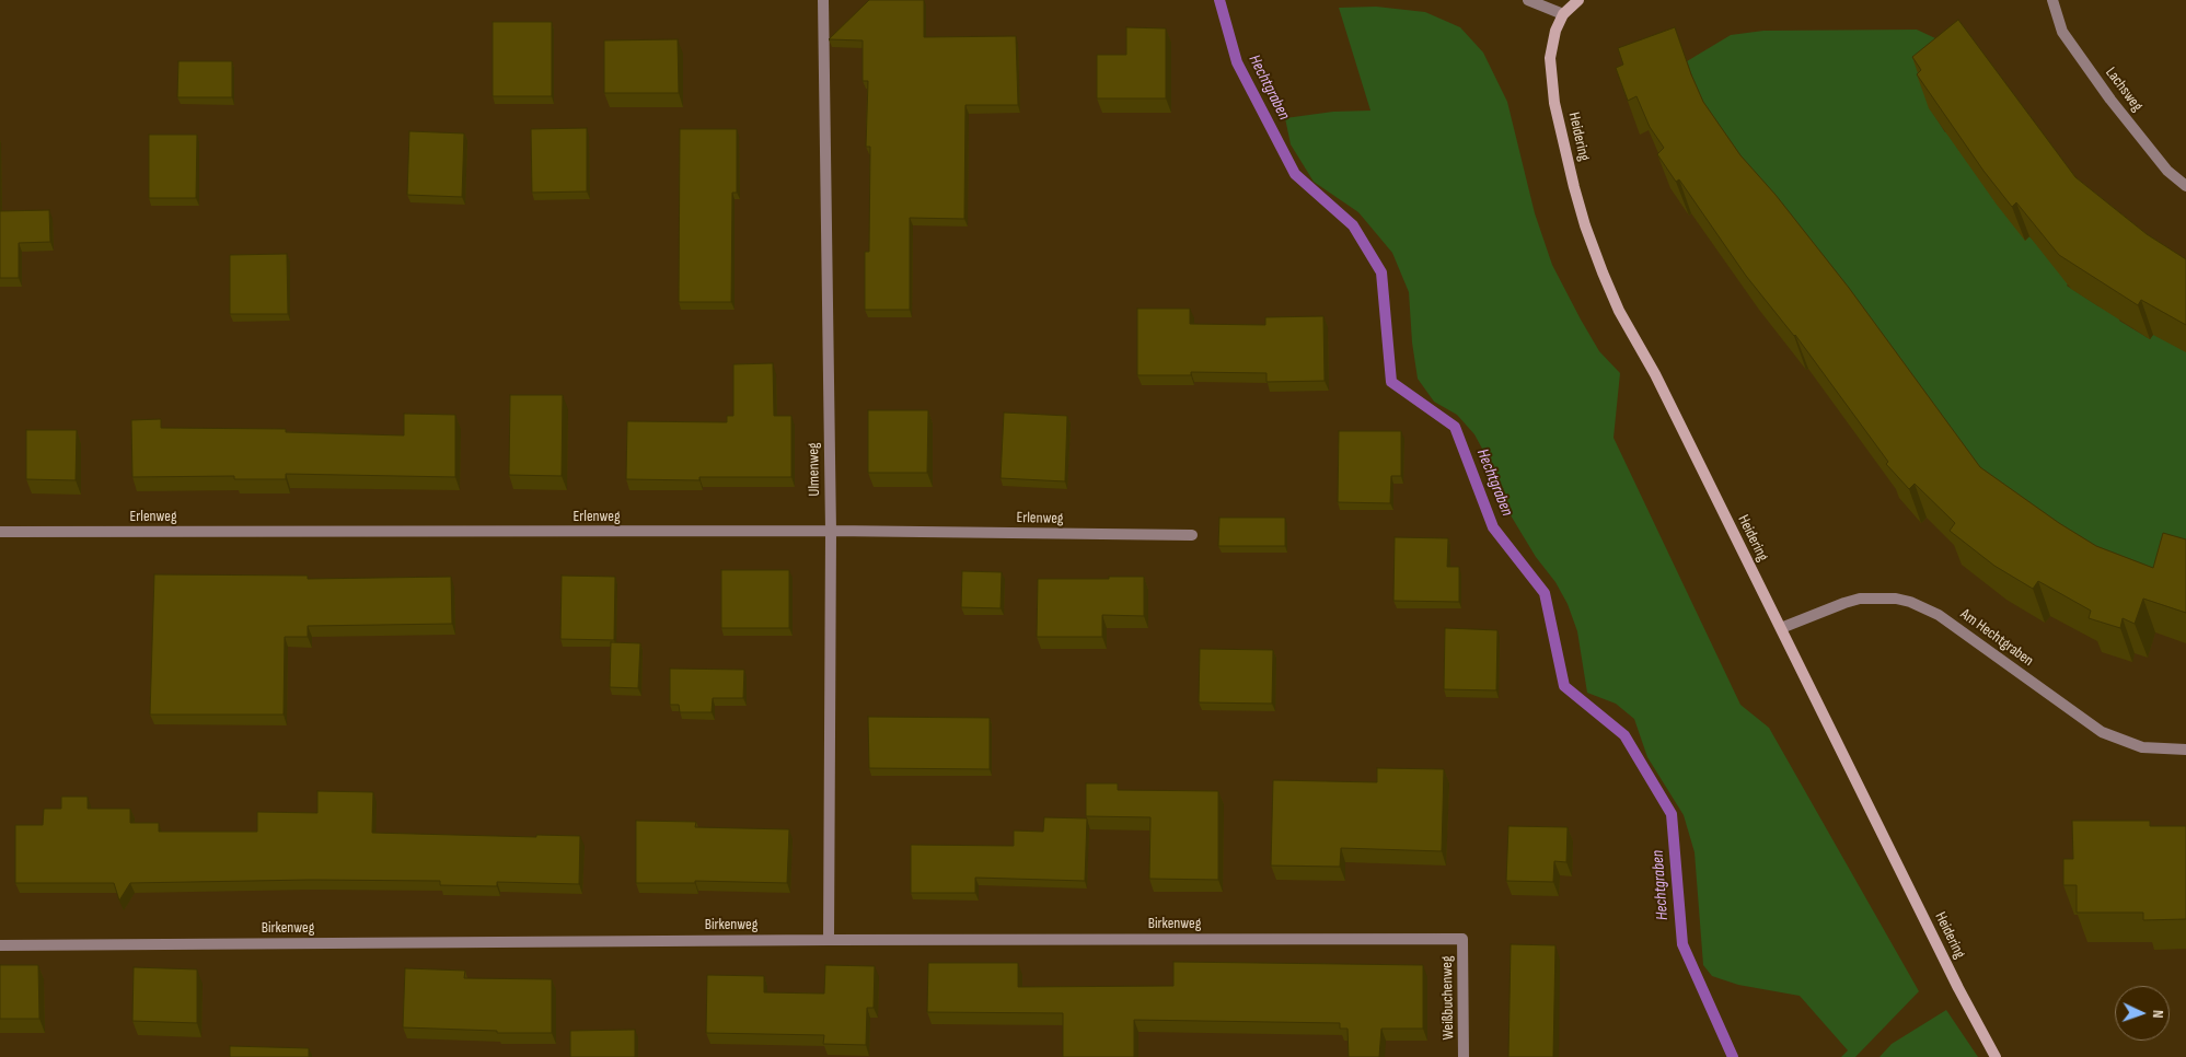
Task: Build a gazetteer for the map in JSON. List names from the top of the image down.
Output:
{
  "streets": {
    "street": [
      "Lachsweg",
      "Heidering",
      "Ulmenweg",
      "Erlenweg",
      "Am Hechtgraben",
      "Birkenweg",
      "Weißbuchenweg"
    ]
  },
  "crossings": [
    ["Heidering", "Am Hechtgraben"],
    ["Ulmenweg", "Erlenweg"],
    ["Ulmenweg", "Birkenweg"],
    ["Birkenweg", "Weißbuchenweg"]
  ],
  "water": ["Hechtgraben"],
  "north": "right"
}
